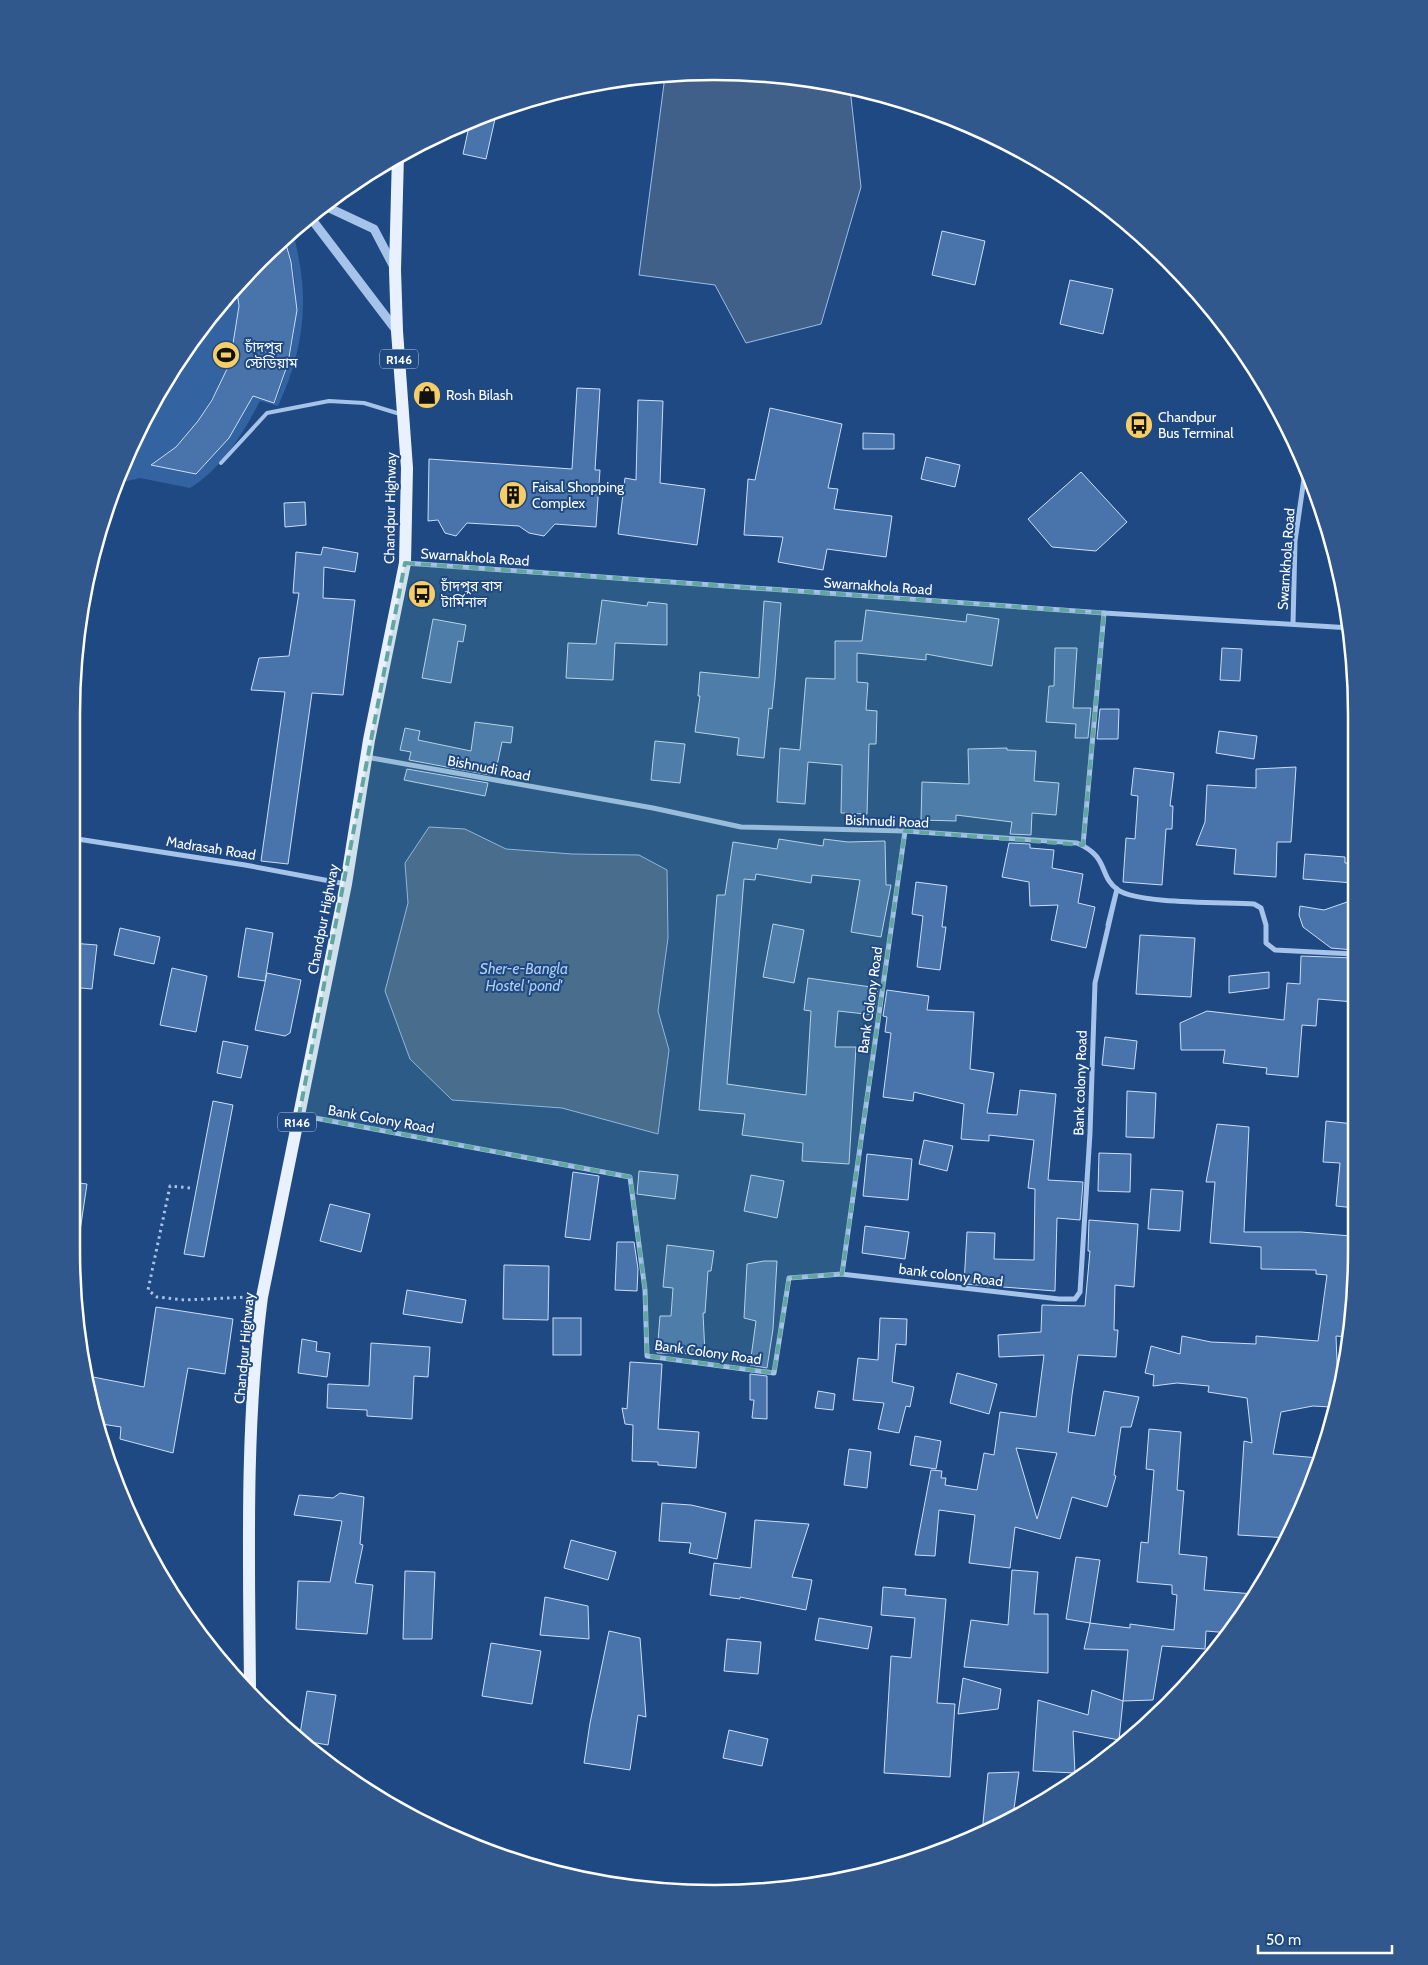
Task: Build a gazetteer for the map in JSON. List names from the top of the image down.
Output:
{
  "streets": {
    "main road": ["R146", "Chandpur Highway"],
    "street": [
      "Swarnakhola Road",
      "Swarnkhola Road",
      "Bishnudi Road",
      "Madrasah Road",
      "Bank Colony Road",
      "Bank colony Road",
      "bank colony Road"
    ]
  },
  "crossings": [
    ["Chandpur Highway", "Swarnakhola Road"],
    ["Chandpur Highway", "Bishnudi Road"],
    ["Chandpur Highway", "Madrasah Road"],
    ["Chandpur Highway", "Bank Colony Road"],
    ["Swarnakhola Road", "Swarnkhola Road"],
    ["Bishnudi Road", "Bank Colony Road"],
    ["Bank Colony Road", "bank colony Road"],
    ["Bank colony Road", "bank colony Road"]
  ],
  "water": ["Sher-e-Bangla Hostel 'pond'"],
  "places": {
    "sports": ["চাঁদপুর স্টেডিয়াম"],
    "shop": ["Rosh Bilash"],
    "bus stop": ["Chandpur Bus Terminal", "চাঁদপুর বাস টার্মিনাল"],
    "building": ["Faisal Shopping Complex"]
  },
  "scale_bar": "50 m"
}
